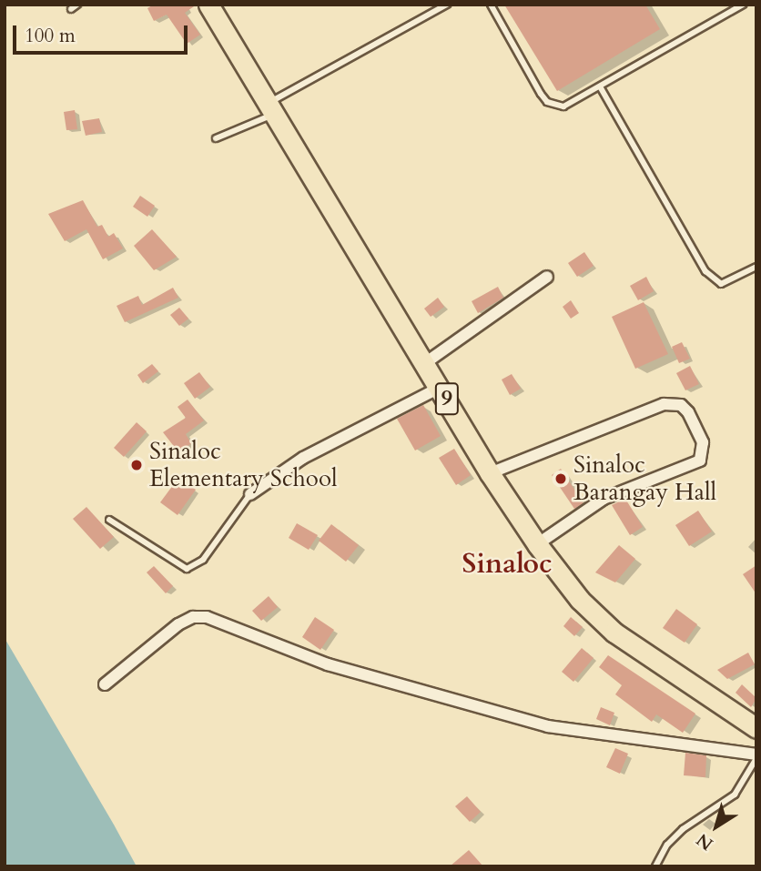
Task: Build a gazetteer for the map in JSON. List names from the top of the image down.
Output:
{
  "streets": {
    "highway": ["9"]
  },
  "districts": ["Sinaloc"],
  "places": ["Sinaloc Elementary School", "Sinaloc Barangay Hall"],
  "scale_bar": "100 m",
  "north": "bottom left"
}
